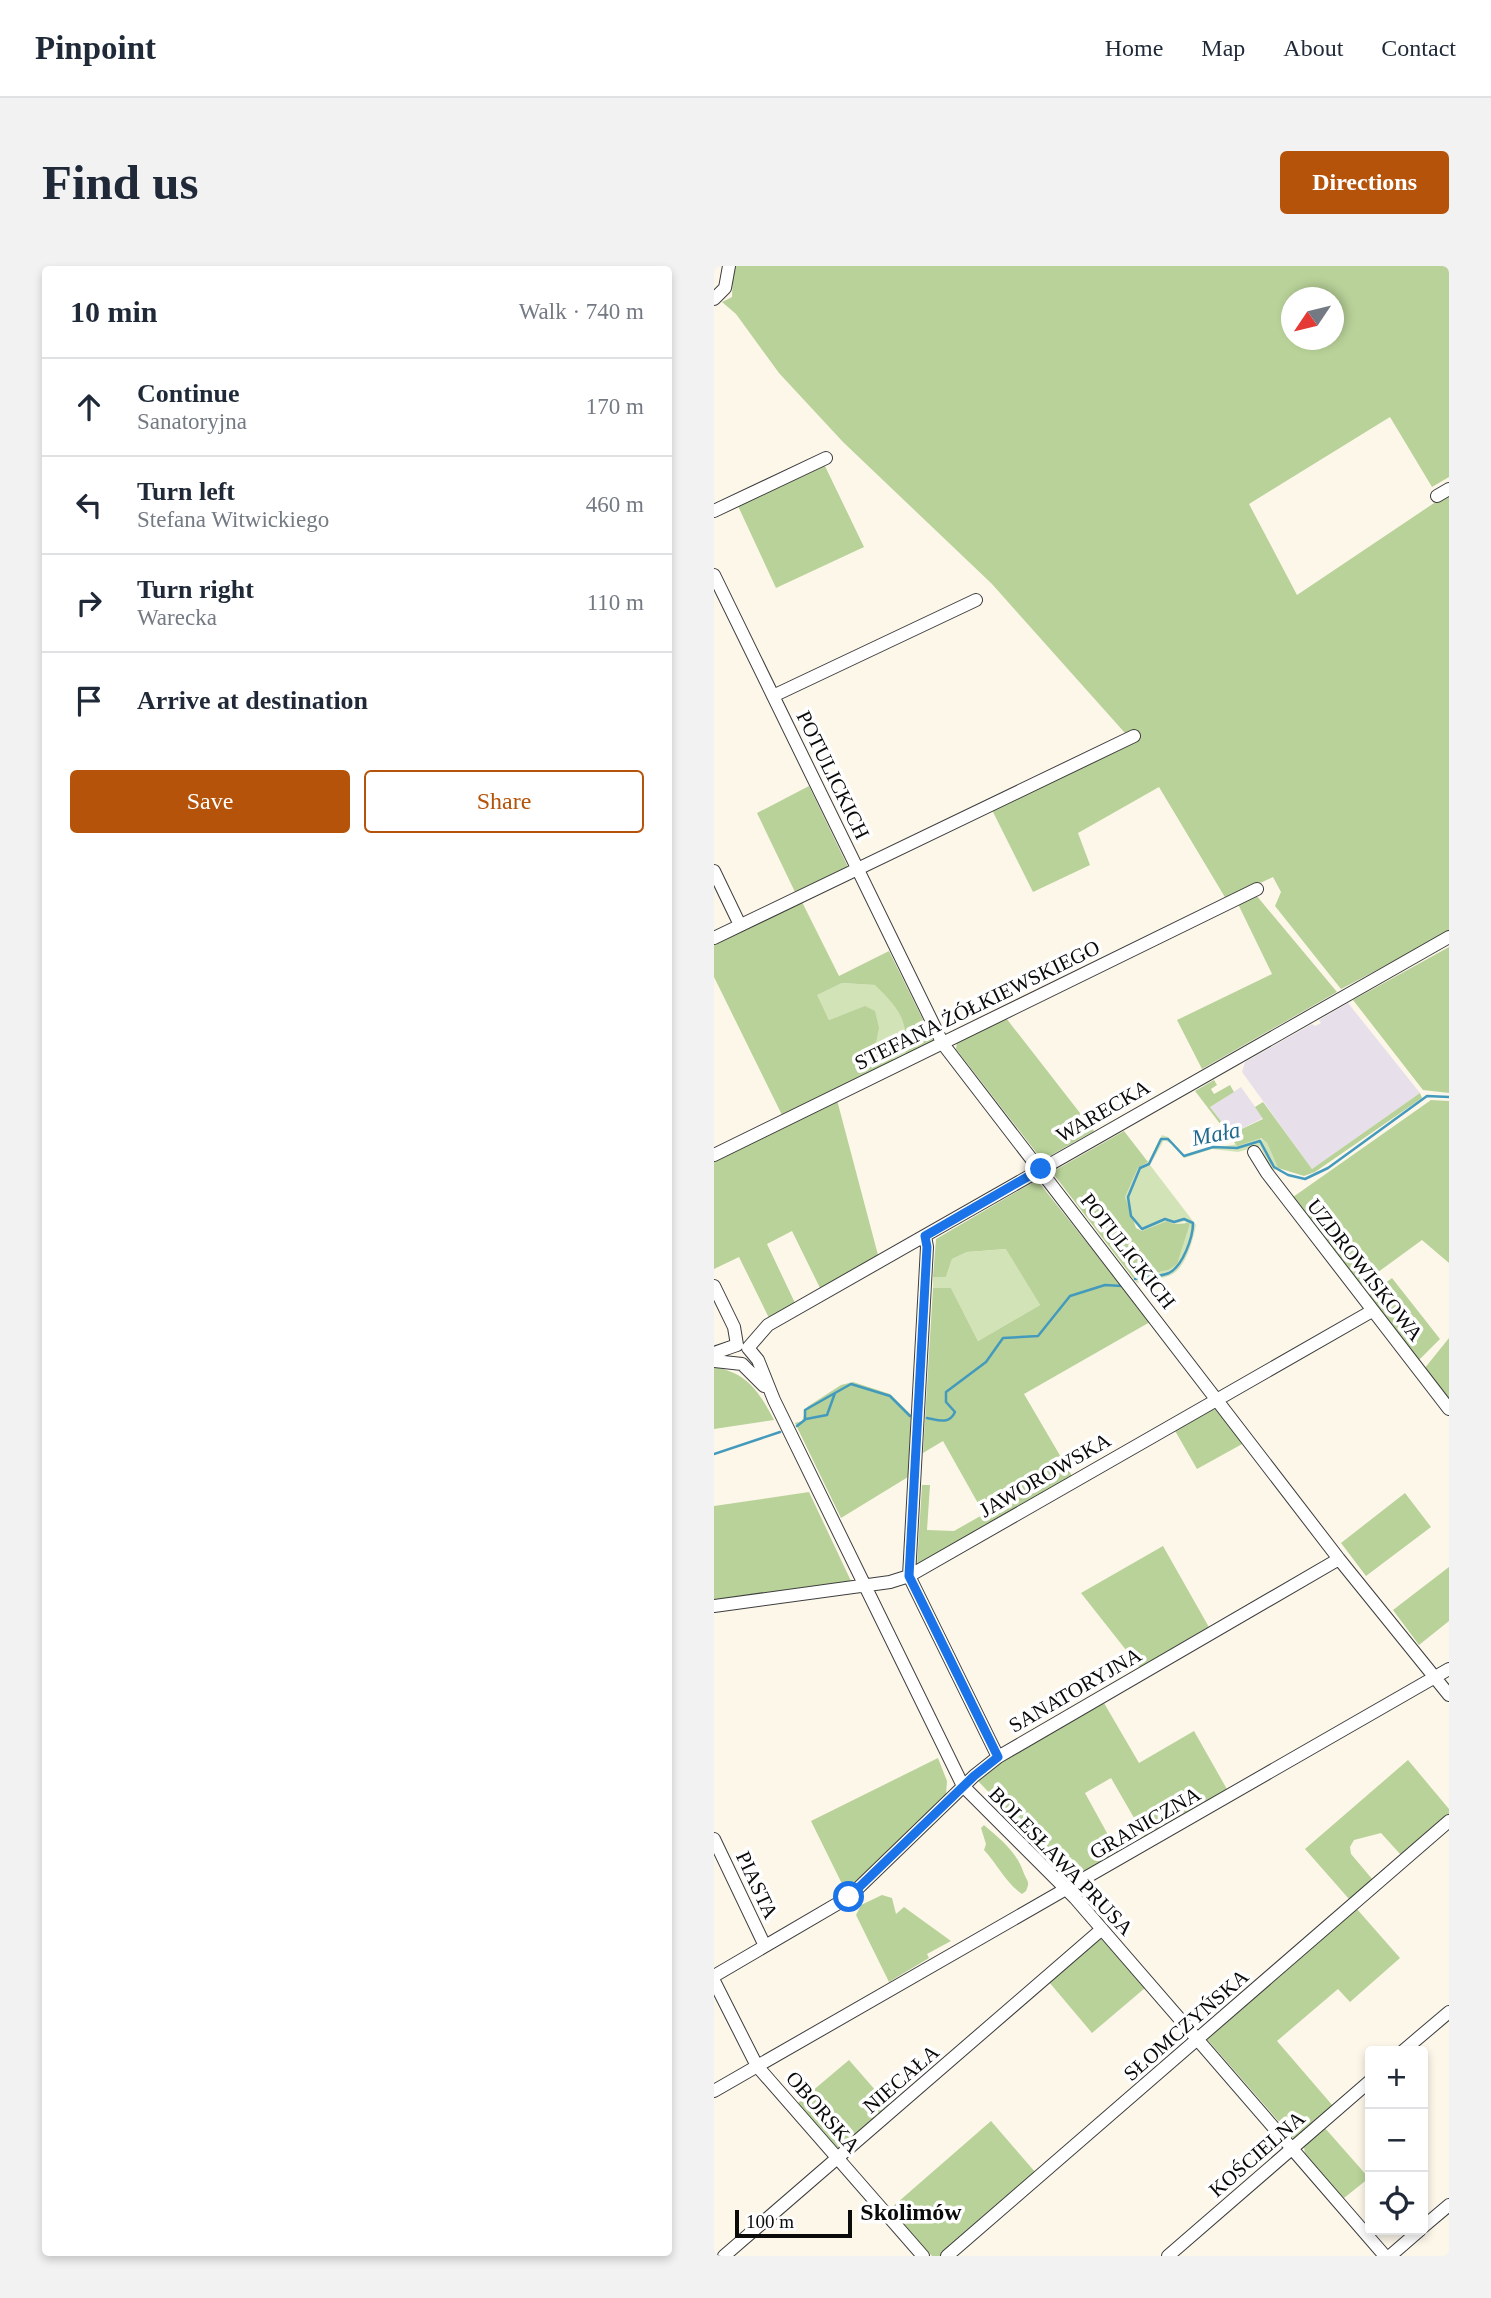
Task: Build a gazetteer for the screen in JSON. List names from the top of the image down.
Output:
{
  "streets": {
    "street": [
      "POTULICKICH",
      "STEFANA ŻÓŁKIEWSKIEGO",
      "WARECKA",
      "UZDROWISKOWA",
      "JAWOROWSKA",
      "SANATORYJNA",
      "GRANICZNA",
      "BOLESŁAWA PRUSA",
      "PIASTA",
      "SŁOMCZYŃSKA",
      "NIECAŁA",
      "OBORSKA",
      "KOŚCIELNA"
    ]
  },
  "crossings": [
    ["POTULICKICH", "STEFANA ŻÓŁKIEWSKIEGO"],
    ["POTULICKICH", "WARECKA"],
    ["POTULICKICH", "JAWOROWSKA"],
    ["POTULICKICH", "SANATORYJNA"],
    ["POTULICKICH", "GRANICZNA"],
    ["WARECKA", "BOLESŁAWA PRUSA"],
    ["UZDROWISKOWA", "JAWOROWSKA"],
    ["JAWOROWSKA", "BOLESŁAWA PRUSA"],
    ["SANATORYJNA", "BOLESŁAWA PRUSA"],
    ["SANATORYJNA", "PIASTA"],
    ["SANATORYJNA", "OBORSKA"],
    ["GRANICZNA", "BOLESŁAWA PRUSA"],
    ["GRANICZNA", "OBORSKA"],
    ["BOLESŁAWA PRUSA", "SŁOMCZYŃSKA"],
    ["BOLESŁAWA PRUSA", "NIECAŁA"],
    ["BOLESŁAWA PRUSA", "KOŚCIELNA"],
    ["NIECAŁA", "OBORSKA"]
  ],
  "districts": ["Skolimów"],
  "water": ["Mała"],
  "scale_bar": "100 m",
  "north": "bottom left",
  "page": {
    "header": "Pinpoint",
    "nav": [
      "Home",
      "Map",
      "About",
      "Contact"
    ],
    "buttons": [
      "Directions",
      ["Save", "Share"]
    ],
    "title": "Find us",
    "heading": ["10 min", "Walk · 740 m"],
    "list": [
      ["Continue", "Sanatoryjna", "170 m"],
      ["Turn left", "Stefana Witwickiego", "460 m"],
      ["Turn right", "Warecka", "110 m"],
      "Arrive at destination"
    ],
    "map_buttons": ["+", "−"],
    "scale": "100 m"
  }
}
